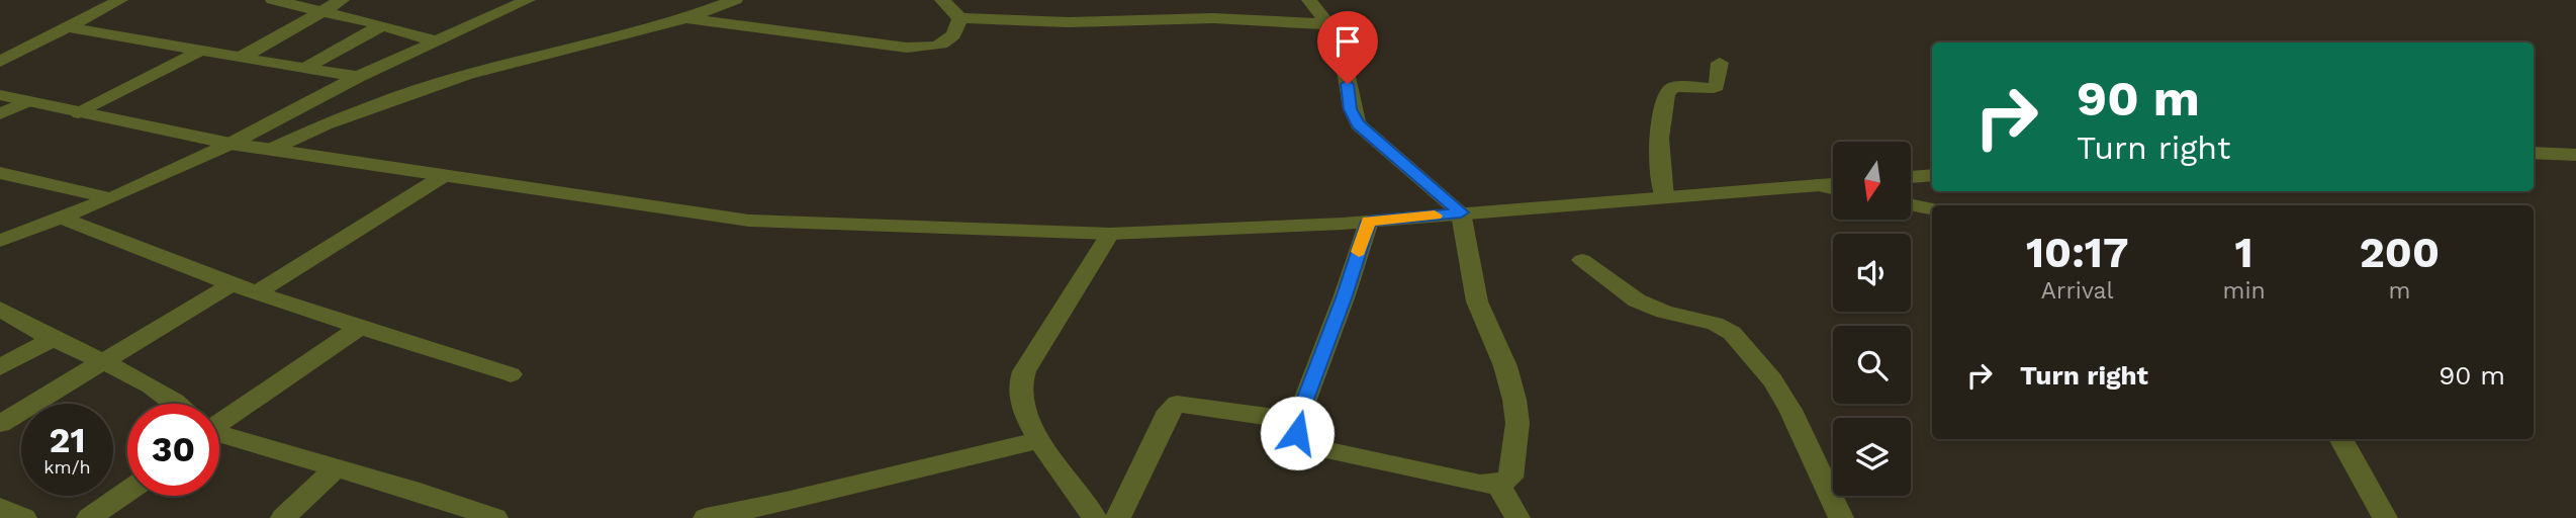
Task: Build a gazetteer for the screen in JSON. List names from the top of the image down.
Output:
{
  "north": "bottom",
  "page": {
    "turn": ["90 m", "Turn right"],
    "eta": [
      "10:17",
      "Arrival",
      "1",
      "min",
      "200",
      "m"
    ],
    "list": [
      {
        "name": "Turn right",
        "value": "90 m"
      }
    ],
    "speed": "21 km/h",
    "limit": "30"
  }
}
